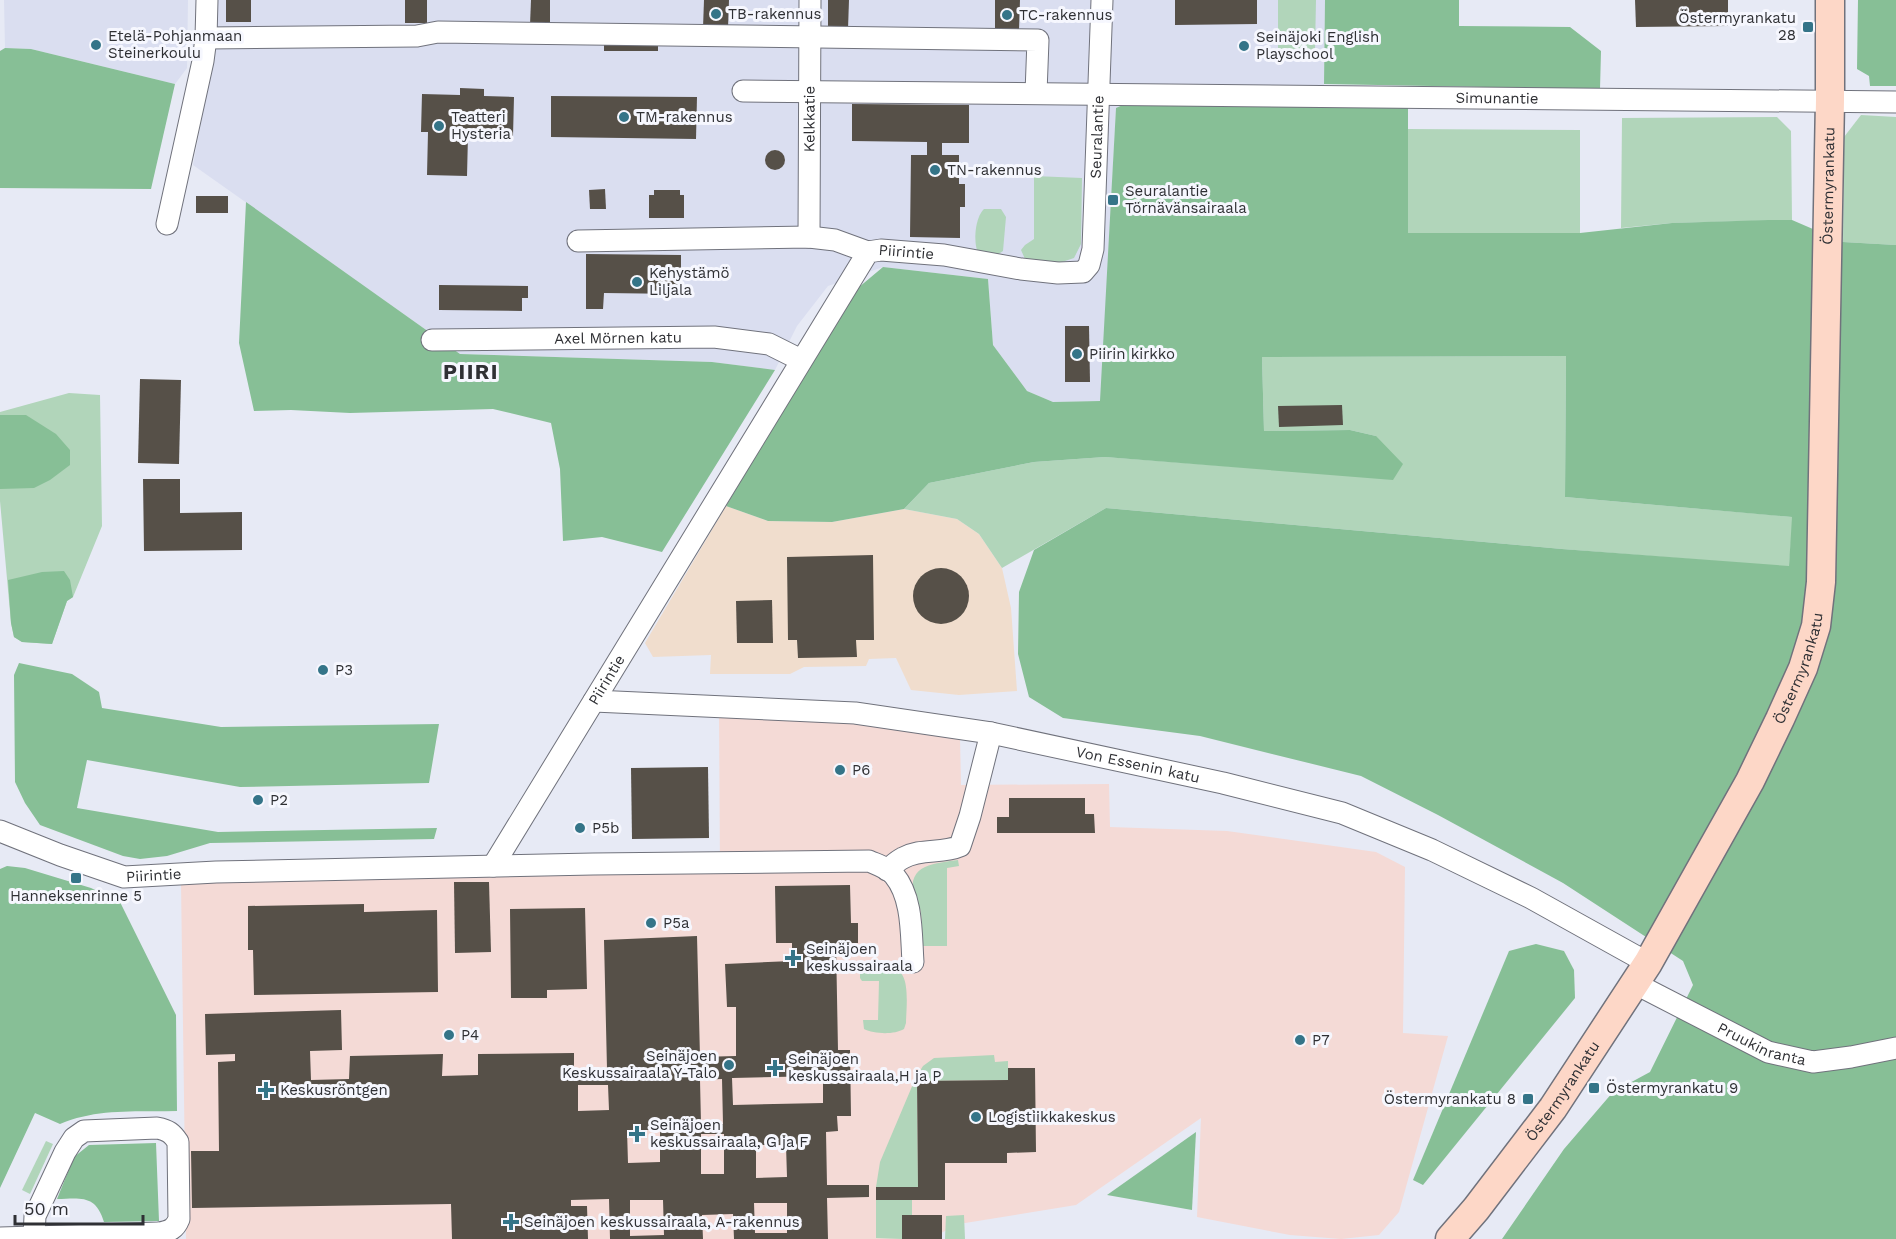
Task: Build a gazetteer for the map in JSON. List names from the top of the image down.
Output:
{
  "streets": {
    "street": [
      "Simunantie",
      "Kelkkatie",
      "Seuralantie",
      "Östermyrankatu",
      "Piirintie",
      "Axel Mörnen katu",
      "Von Essenin katu",
      "Pruukinranta"
    ]
  },
  "crossings": [
    ["Simunantie", "Kelkkatie"],
    ["Simunantie", "Seuralantie"],
    ["Simunantie", "Östermyrankatu"],
    ["Seuralantie", "Piirintie"],
    ["Östermyrankatu", "Von Essenin katu"],
    ["Östermyrankatu", "Pruukinranta"],
    ["Piirintie", "Axel Mörnen katu"],
    ["Piirintie", "Von Essenin katu"],
    ["Von Essenin katu", "Pruukinranta"]
  ],
  "districts": ["PIIRI"],
  "places": {
    "other": [
      "TB-rakennus",
      "TC-rakennus",
      "Etelä-Pohjanmaan Steinerkoulu",
      "Seinäjoki English Playschool",
      "TM-rakennus",
      "Teatteri Hysteria",
      "TN-rakennus",
      "Kehystämö Liljala",
      "Piirin kirkko",
      "P3",
      "P6",
      "P2",
      "P5b",
      "P5a",
      "P4",
      "P7",
      "Seinäjoen Keskussairaala Y-Talo",
      "Logistiikkakeskus"
    ],
    "transit": [
      "Östermyrankatu 28",
      "Seuralantie Törnävänsairaala",
      "Hanneksenrinne 5",
      "Östermyrankatu 9",
      "Östermyrankatu 8"
    ],
    "health": [
      "Seinäjoen keskussairaala",
      "Seinäjoen keskussairaala,H ja P",
      "Keskusröntgen",
      "Seinäjoen keskussairaala, G ja F",
      "Seinäjoen keskussairaala, A-rakennus"
    ]
  },
  "scale_bar": "50 m"
}
